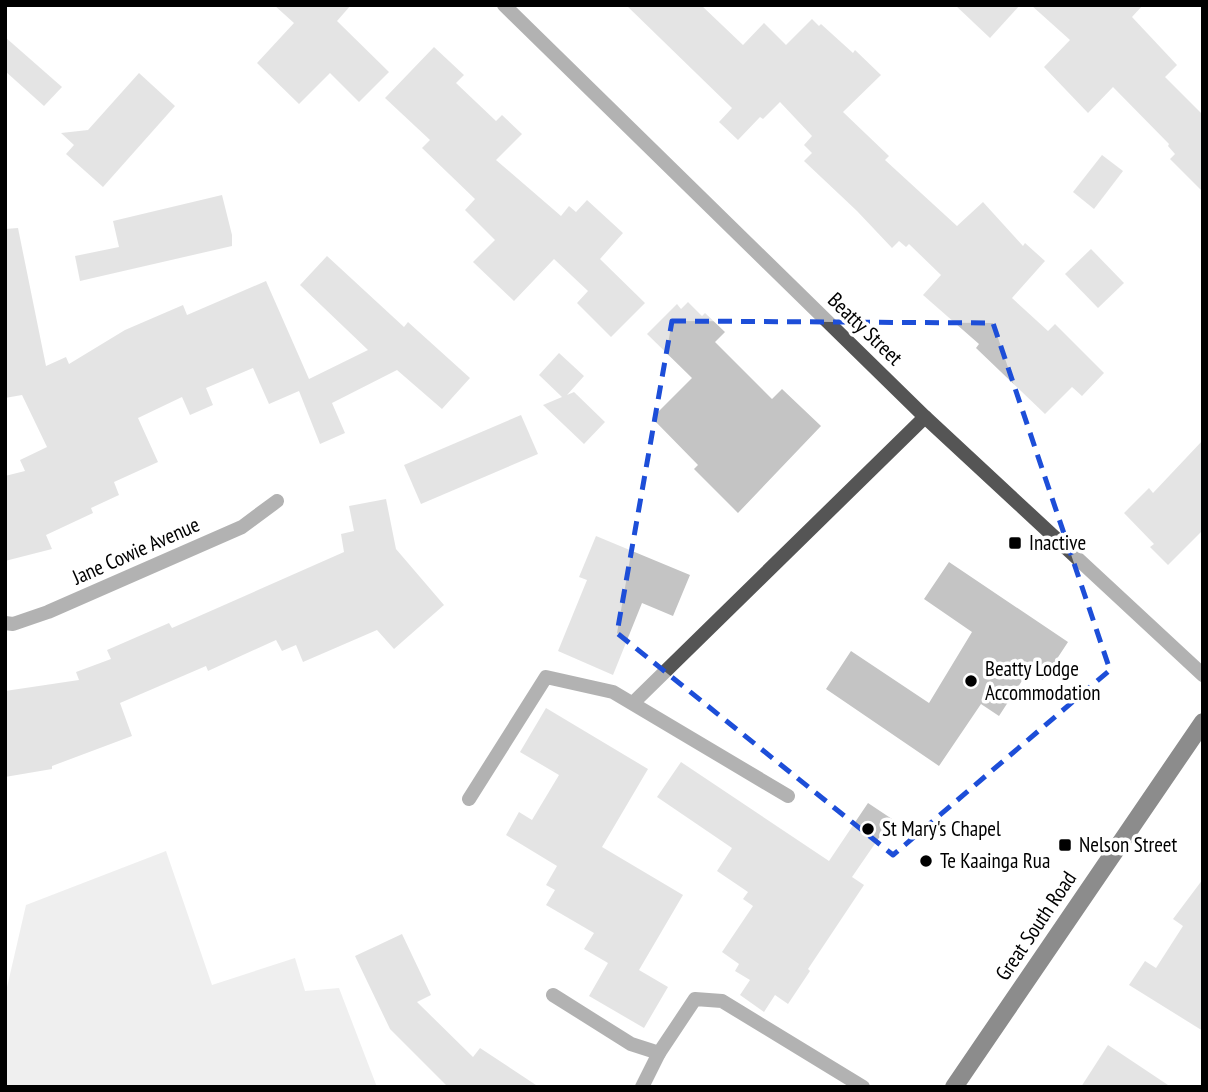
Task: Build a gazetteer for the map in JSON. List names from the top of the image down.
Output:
{
  "streets": {
    "main road": ["Great South Road"],
    "street": ["Beatty Street", "Jane Cowie Avenue"]
  },
  "places": {
    "transit": ["Inactive", "Nelson Street"],
    "other": ["Beatty Lodge Accommodation", "St Mary's Chapel", "Te Kaainga Rua"]
  }
}
